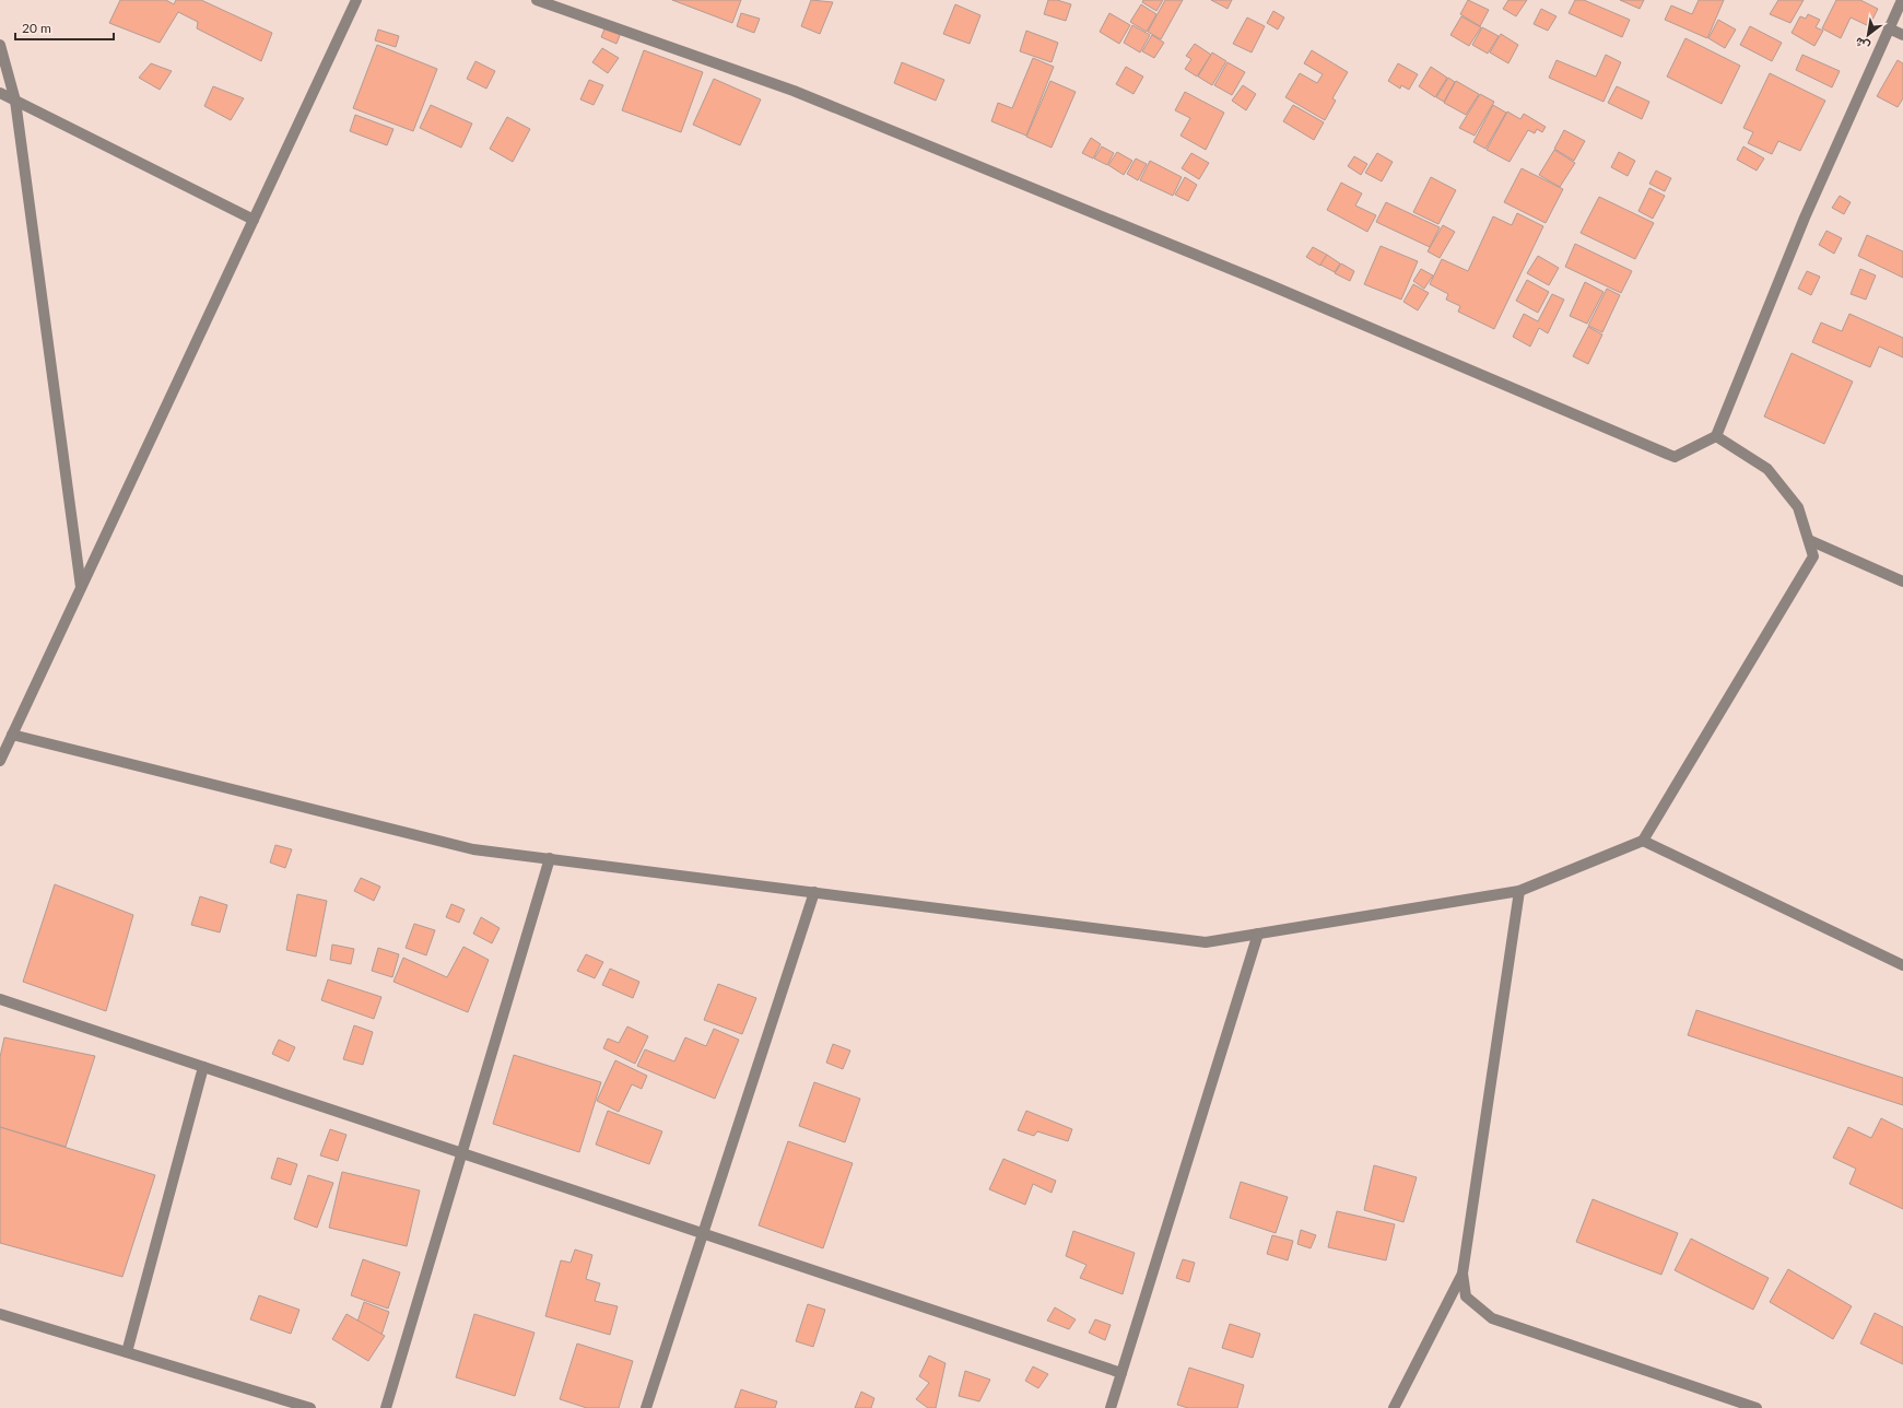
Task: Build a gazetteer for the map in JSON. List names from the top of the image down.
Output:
{
  "scale_bar": "20 m",
  "north": "bottom left"
}
